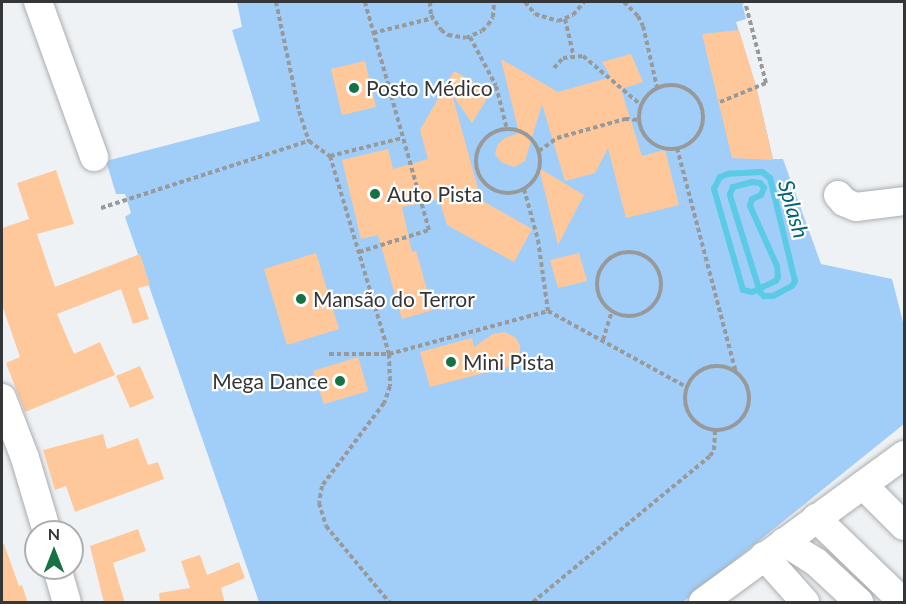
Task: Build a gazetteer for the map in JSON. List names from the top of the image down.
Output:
{
  "water": ["Splash"],
  "places": [
    "Posto Médico",
    "Auto Pista",
    "Mansão do Terror",
    "Mini Pista",
    "Mega Dance"
  ],
  "north": "top"
}
